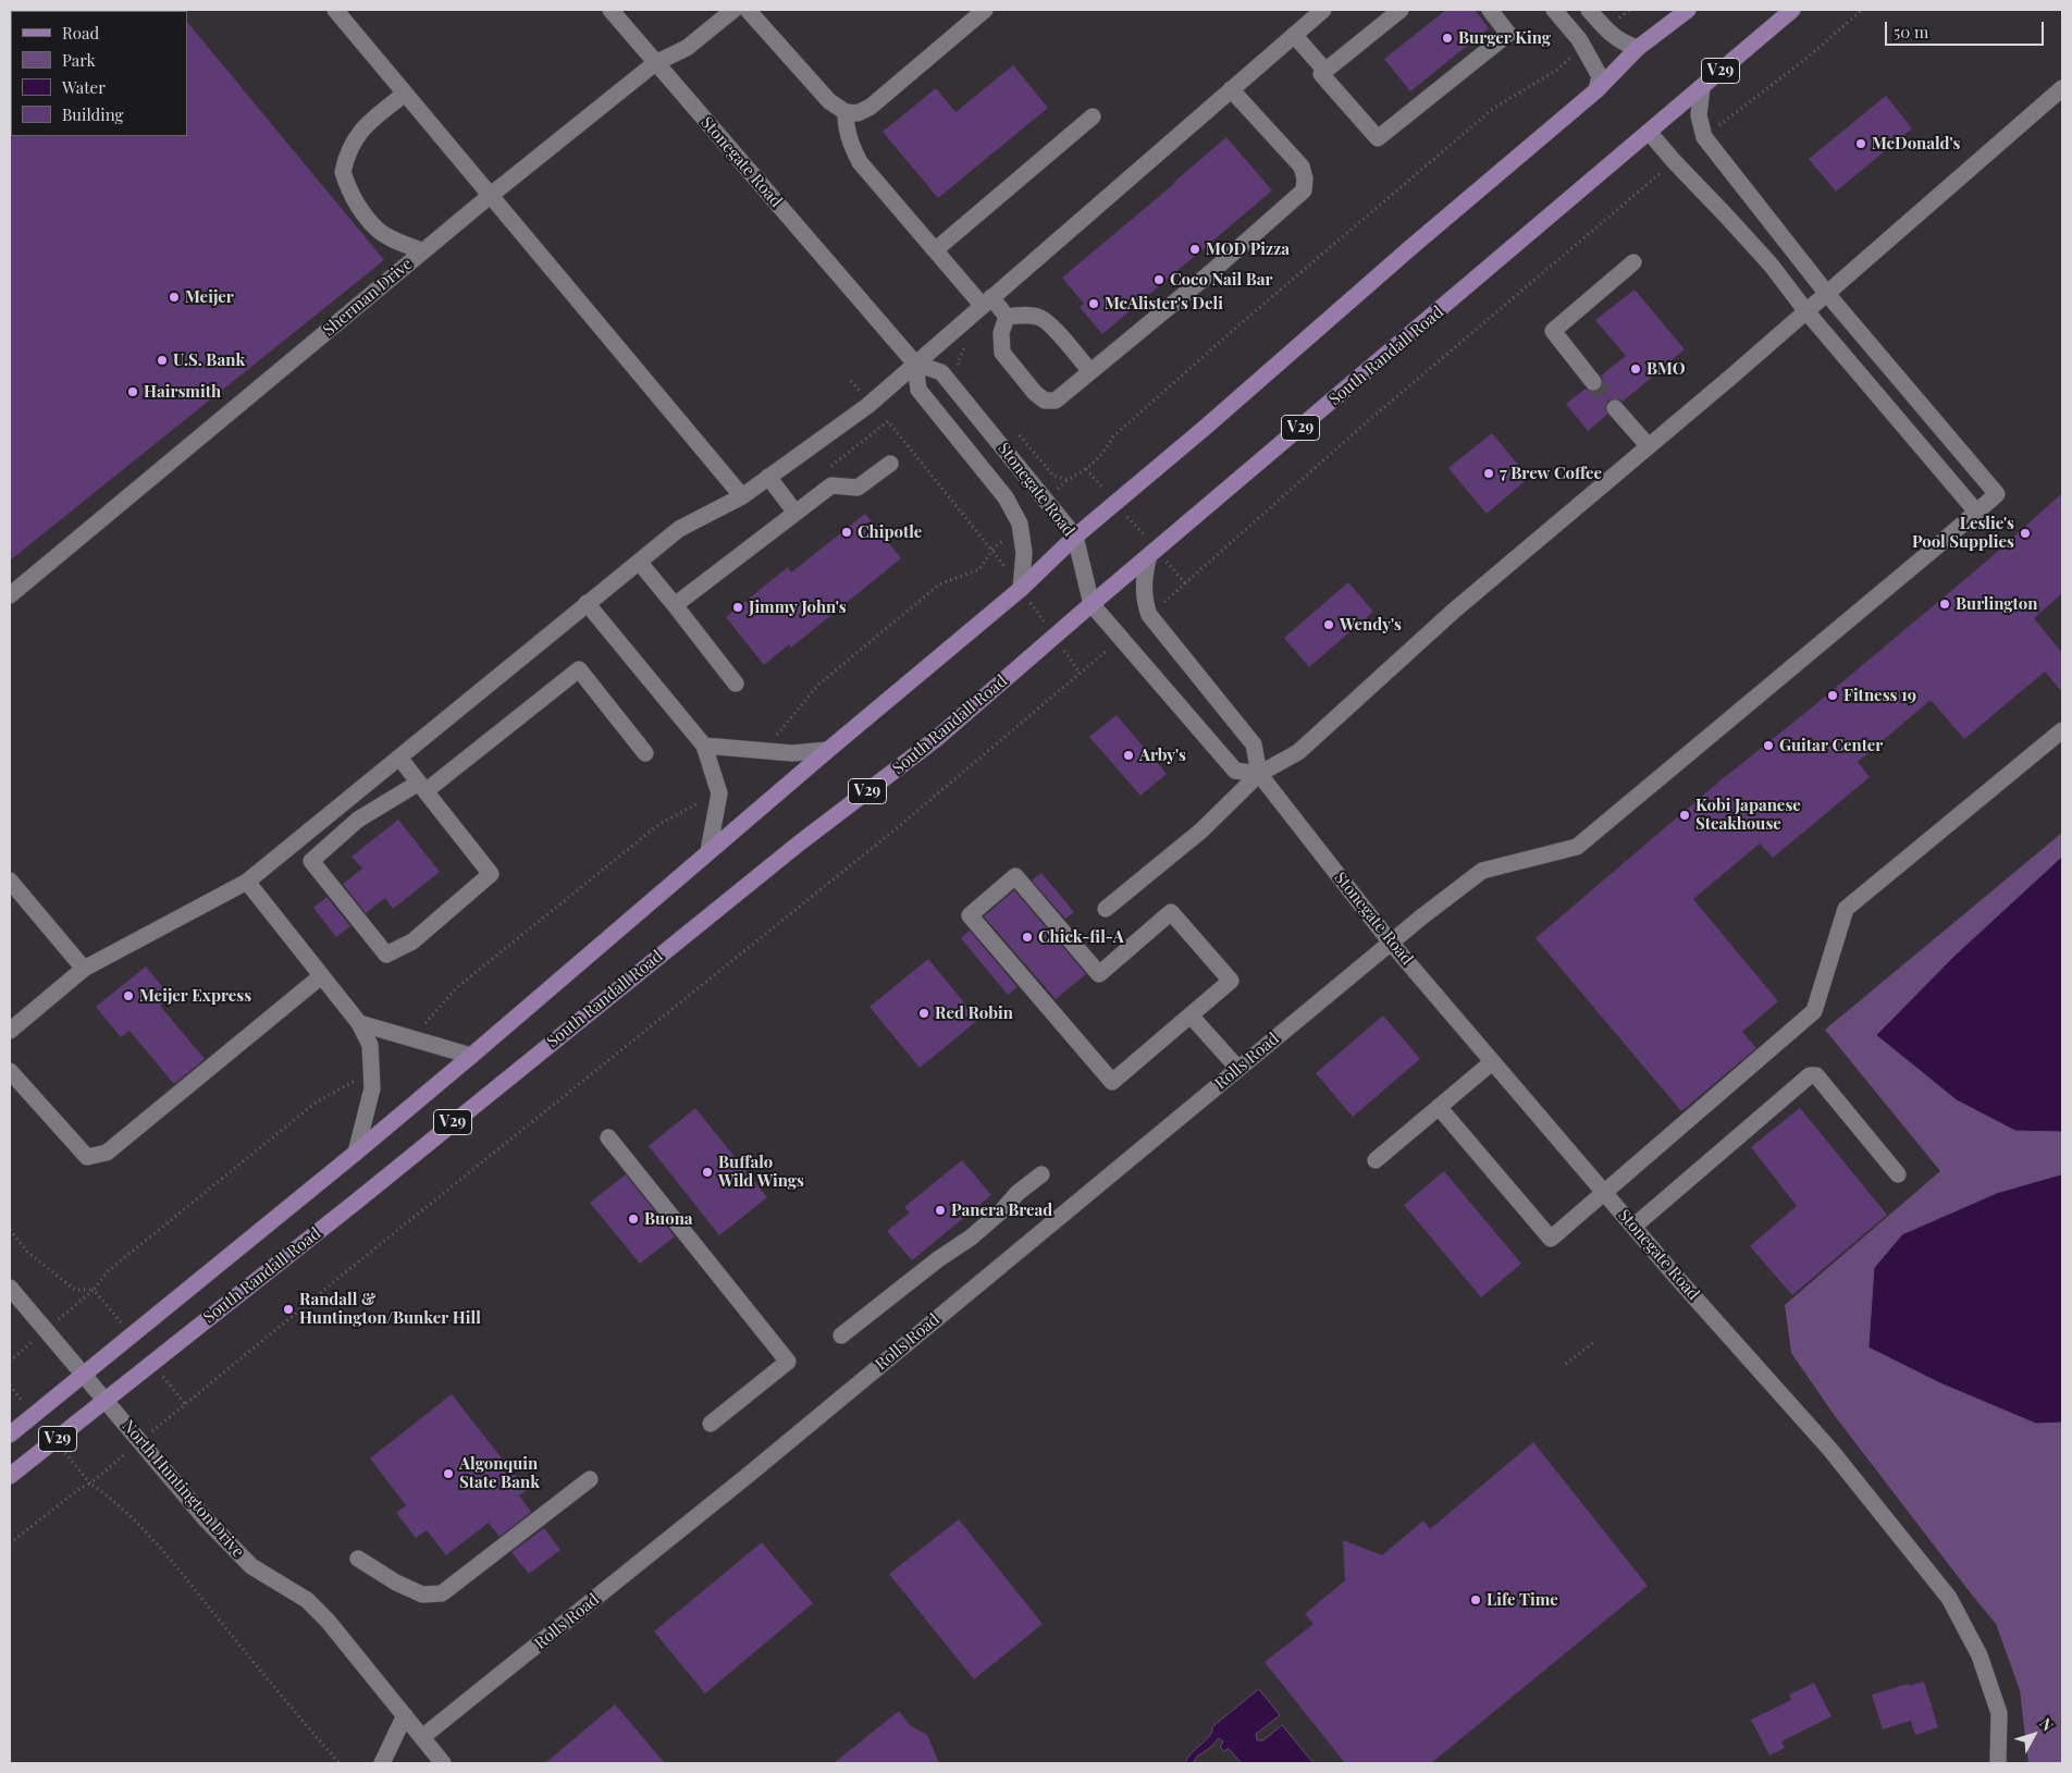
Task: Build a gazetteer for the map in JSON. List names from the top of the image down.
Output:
{
  "streets": {
    "main road": ["V29", "South Randall Road"],
    "street": [
      "Stonegate Road",
      "Sherman Drive",
      "Rolls Road",
      "North Huntington Drive"
    ]
  },
  "crossings": [
    ["V29", "Stonegate Road"],
    ["V29", "North Huntington Drive"],
    ["Stonegate Road", "Sherman Drive"],
    ["Stonegate Road", "South Randall Road"],
    ["Stonegate Road", "Rolls Road"],
    ["South Randall Road", "North Huntington Drive"],
    ["Rolls Road", "North Huntington Drive"]
  ],
  "places": [
    "Burger King",
    "McDonald's",
    "MOD Pizza",
    "Coco Nail Bar",
    "Meijer",
    "McAlister's Deli",
    "U.S. Bank",
    "BMO",
    "Hairsmith",
    "7 Brew Coffee",
    "Chipotle",
    "Leslie's Pool Supplies",
    "Burlington",
    "Jimmy John's",
    "Wendy's",
    "Fitness 19",
    "Guitar Center",
    "Arby's",
    "Kobi Japanese Steakhouse",
    "Chick-fil-A",
    "Meijer Express",
    "Red Robin",
    "Buffalo Wild Wings",
    "Panera Bread",
    "Buona",
    "Randall & Huntington/Bunker Hill",
    "Algonquin State Bank",
    "Life Time"
  ],
  "legend": [
    "Road",
    "Park",
    "Water",
    "Building"
  ],
  "scale_bar": "50 m",
  "north": "top right"
}
